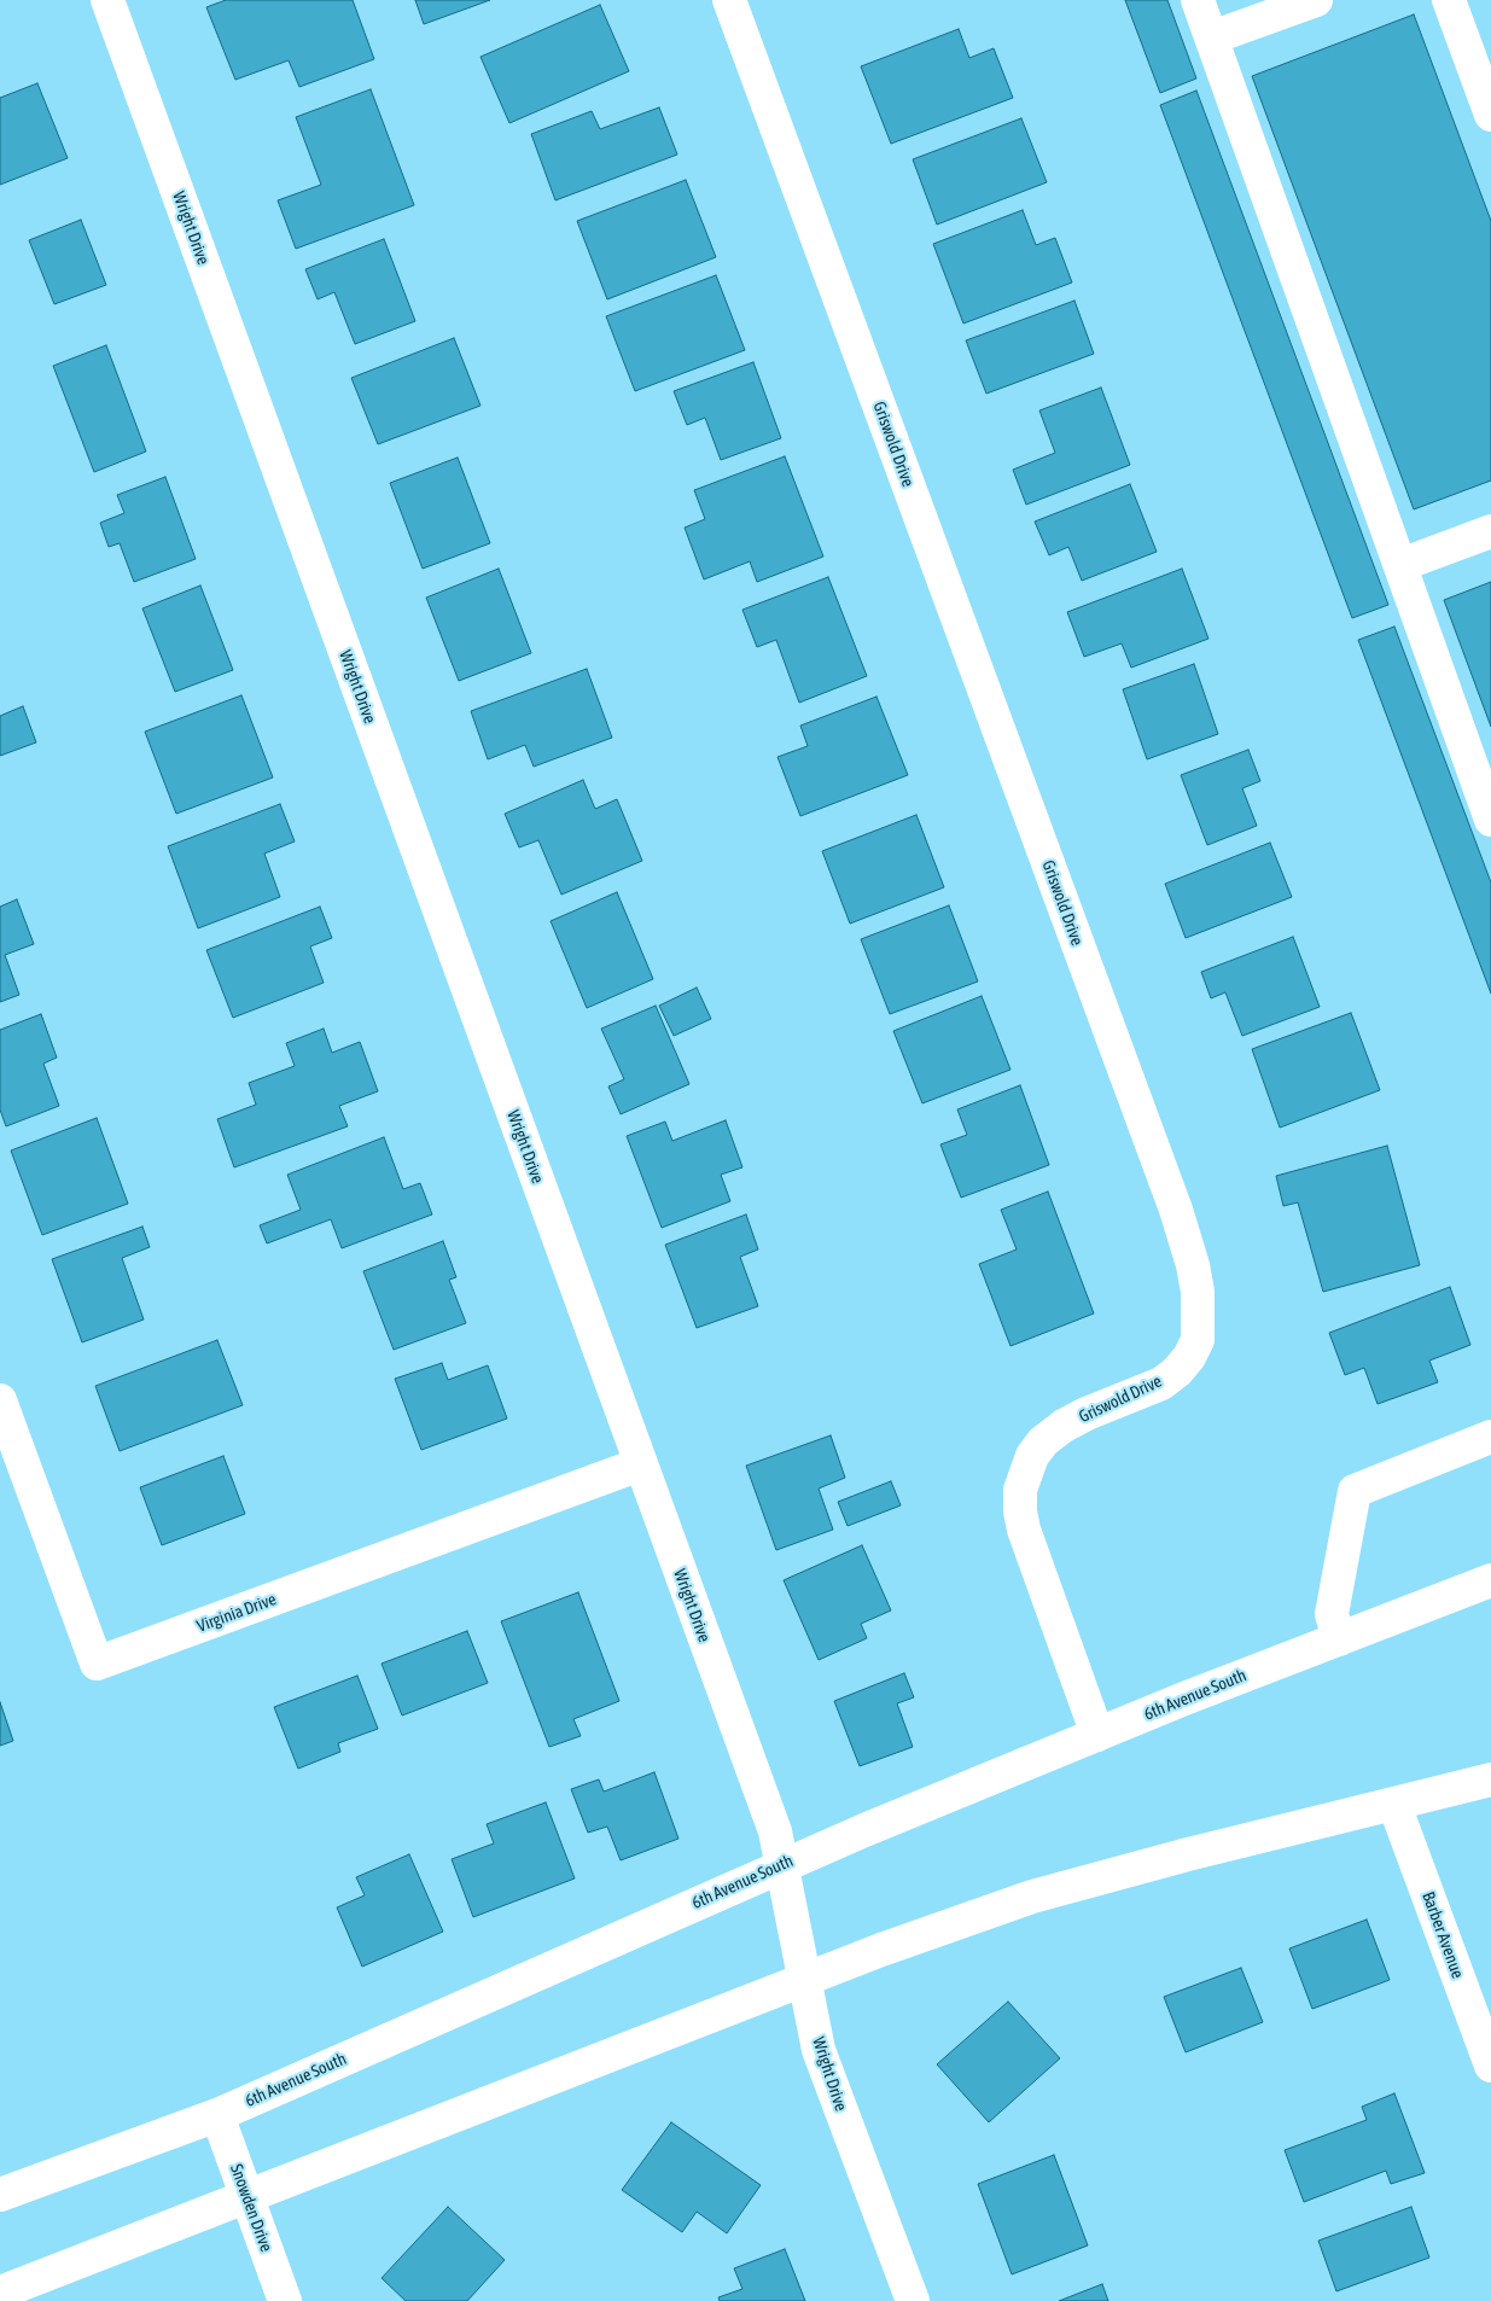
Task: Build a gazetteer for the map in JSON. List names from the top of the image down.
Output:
{
  "streets": {
    "street": [
      "Wright Drive",
      "Griswold Drive",
      "Virginia Drive",
      "6th Avenue South",
      "Barber Avenue",
      "Snowden Drive"
    ]
  },
  "crossings": [
    ["Wright Drive", "Virginia Drive"],
    ["Wright Drive", "6th Avenue South"],
    ["Griswold Drive", "6th Avenue South"],
    ["6th Avenue South", "Snowden Drive"]
  ]
}
